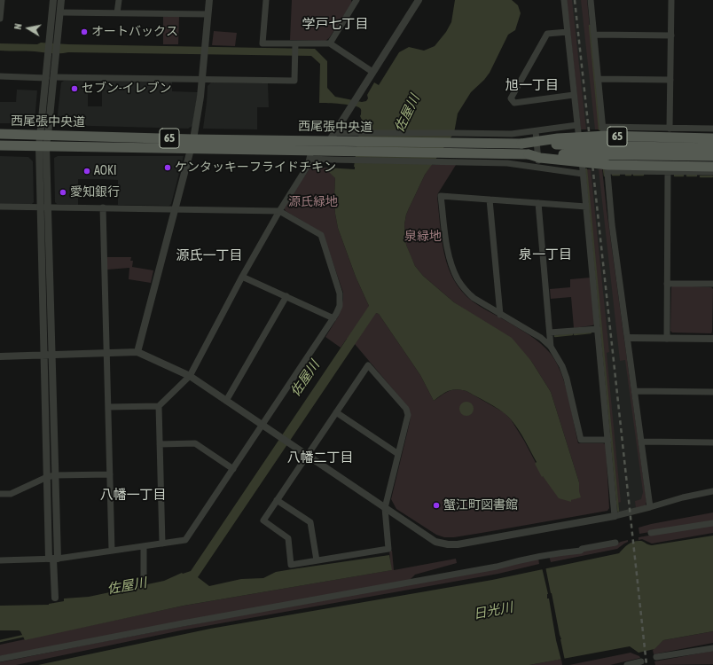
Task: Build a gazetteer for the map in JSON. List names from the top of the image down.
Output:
{
  "streets": {
    "main road": ["西尾張中央道", "65"]
  },
  "crossings": [
    ["西尾張中央道", "65"]
  ],
  "districts": [
    "学戸七丁目",
    "旭一丁目",
    "泉一丁目",
    "源氏一丁目",
    "八幡二丁目",
    "八幡一丁目"
  ],
  "water": ["佐屋川", "日光川"],
  "parks": ["源氏緑地", "泉緑地"],
  "places": [
    "オートバックス",
    "セブン-イレブン",
    "ケンタッキーフライドチキン",
    "AOKI",
    "愛知銀行",
    "蟹江町図書館"
  ],
  "north": "left"
}
